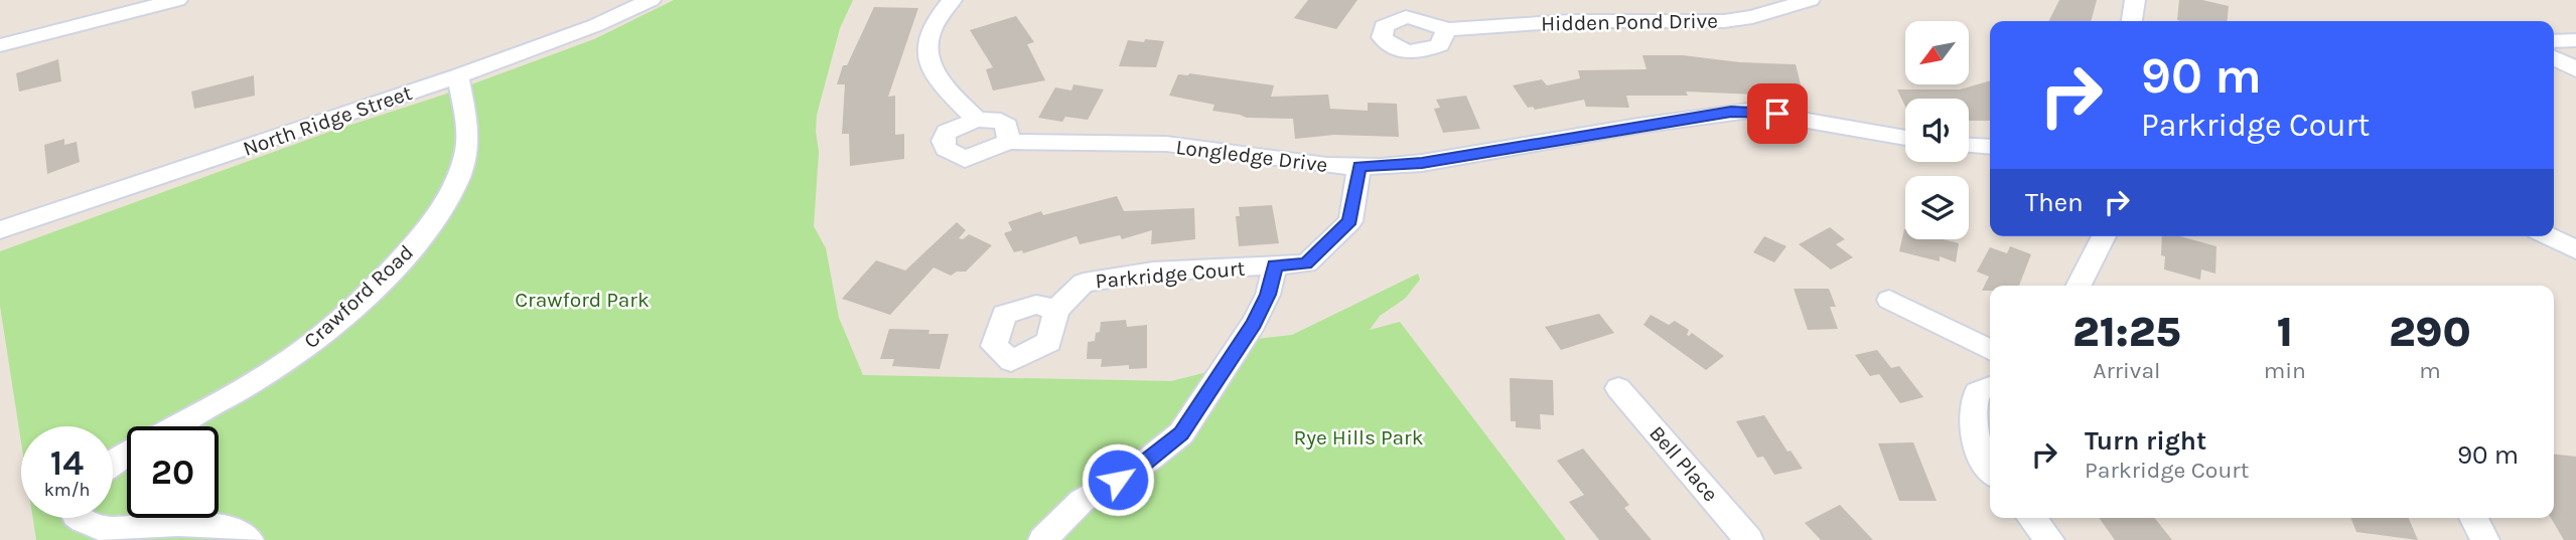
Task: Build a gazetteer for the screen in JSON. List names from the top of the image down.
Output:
{
  "streets": {
    "street": [
      "Hidden Pond Drive",
      "North Ridge Street",
      "Longledge Drive",
      "Parkridge Court",
      "Crawford Road",
      "Bell Place"
    ]
  },
  "crossings": [
    ["North Ridge Street", "Crawford Road"],
    ["Longledge Drive", "Parkridge Court"]
  ],
  "parks": ["Crawford Park", "Rye Hills Park"],
  "north": "bottom left",
  "page": {
    "turn": ["90 m", "Parkridge Court"],
    "then": "Then",
    "eta": [
      "21:25",
      "Arrival",
      "1",
      "min",
      "290",
      "m"
    ],
    "list": [
      {
        "name": "Turn right",
        "note": "Parkridge Court",
        "value": "90 m"
      }
    ],
    "speed": "14 km/h",
    "limit": "20"
  }
}
